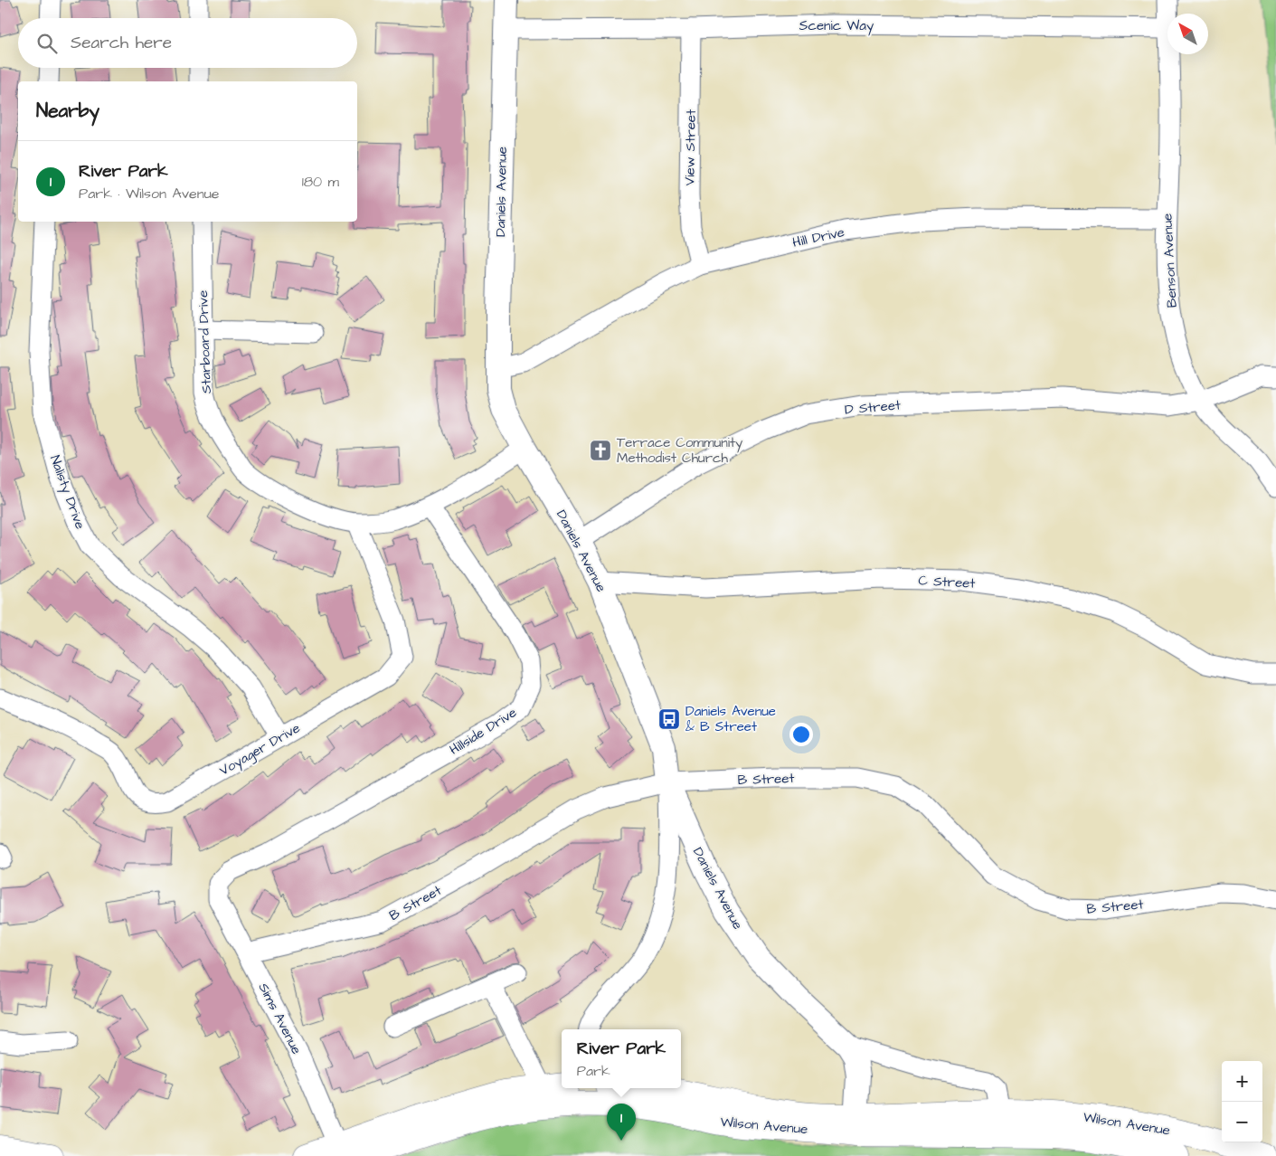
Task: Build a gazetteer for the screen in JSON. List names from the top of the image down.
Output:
{
  "streets": {
    "main road": ["Wilson Avenue"],
    "street": [
      "Scenic Way",
      "View Street",
      "Daniels Avenue",
      "Hill Drive",
      "Benson Avenue",
      "Starboard Drive",
      "D Street",
      "Nalisty Drive",
      "C Street",
      "Hillside Drive",
      "Voyager Drive",
      "B Street",
      "Sims Avenue"
    ]
  },
  "crossings": [
    ["Scenic Way", "View Street"],
    ["Scenic Way", "Daniels Avenue"],
    ["View Street", "Hill Drive"],
    ["Daniels Avenue", "Hill Drive"],
    ["Daniels Avenue", "D Street"],
    ["Daniels Avenue", "C Street"],
    ["Daniels Avenue", "B Street"],
    ["Daniels Avenue", "Wilson Avenue"],
    ["Hill Drive", "Benson Avenue"],
    ["Benson Avenue", "D Street"],
    ["Starboard Drive", "Hillside Drive"],
    ["Starboard Drive", "Voyager Drive"],
    ["Nalisty Drive", "Voyager Drive"],
    ["Hillside Drive", "Sims Avenue"],
    ["B Street", "Sims Avenue"],
    ["Sims Avenue", "Wilson Avenue"]
  ],
  "places": {
    "church": ["Terrace Community Methodist Church"],
    "bus stop": ["Daniels Avenue & B Street"]
  },
  "north": "top left",
  "page": {
    "search": "Search here",
    "heading": "Nearby",
    "list": [
      {
        "mark": "1",
        "name": "River Park",
        "note": "Park · Wilson Avenue",
        "value": "180 m"
      }
    ],
    "popup": ["River Park", "Park"],
    "map_buttons": ["+", "−"],
    "pins": "1"
  }
}
